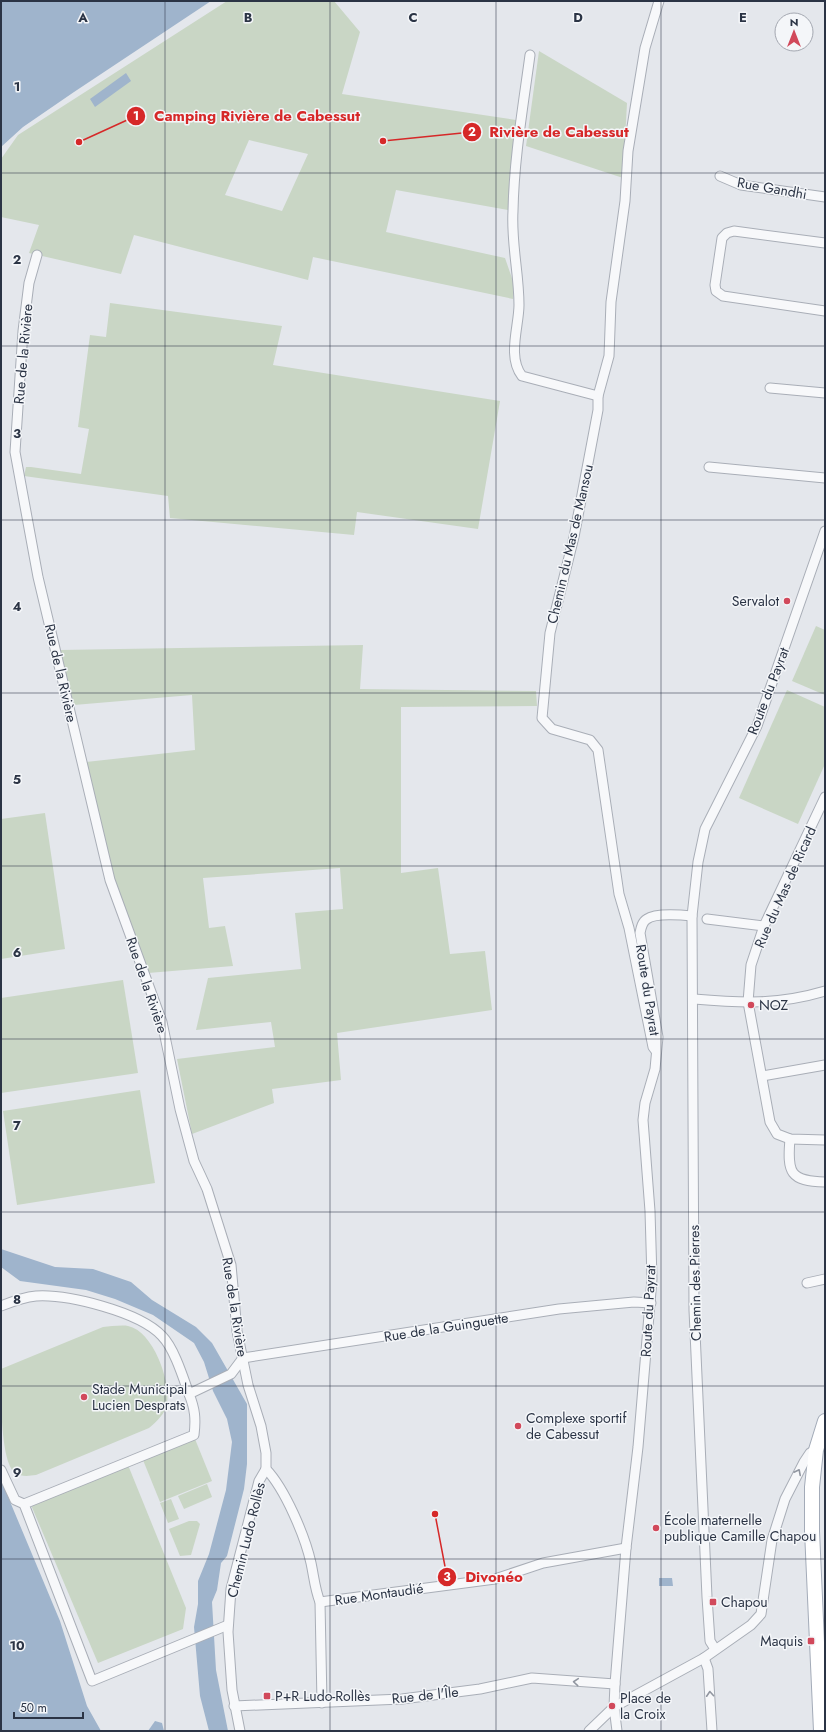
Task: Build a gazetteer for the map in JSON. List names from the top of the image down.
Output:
{
  "streets": {
    "street": [
      "Rue Gandhi",
      "Rue de la Rivière",
      "Chemin du Mas de Mansou",
      "Route du Payrat",
      "Rue du Mas de Ricard",
      "Chemin des Pierres",
      "Rue de la Guinguette",
      "Chemin Ludo Rollès",
      "Rue Montaudié",
      "Rue de l'Île"
    ]
  },
  "crossings": [
    ["Rue de la Rivière", "Rue de la Guinguette"],
    ["Rue de la Rivière", "Chemin Ludo Rollès"],
    ["Chemin du Mas de Mansou", "Route du Payrat"],
    ["Route du Payrat", "Chemin des Pierres"],
    ["Route du Payrat", "Rue de la Guinguette"],
    ["Route du Payrat", "Rue Montaudié"],
    ["Route du Payrat", "Rue de l'Île"],
    ["Chemin Ludo Rollès", "Rue de l'Île"]
  ],
  "one_way": ["Rue de l'Île"],
  "places": {
    "other": [
      "Rivière de Cabessut",
      "Camping Rivière de Cabessut",
      "Servalot",
      "NOZ",
      "Stade Municipal Lucien Desprats",
      "Complexe sportif de Cabessut",
      "Divonéo",
      "École maternelle publique Camille Chapou",
      "Place de la Croix"
    ],
    "transit": ["Chapou", "Maquis", "P+R Ludo-Rollès"]
  },
  "scale_bar": "50 m",
  "north": "top",
  "grid": {
    "columns": [
      "A",
      "B",
      "C",
      "D",
      "E"
    ],
    "rows": [
      "1",
      "2",
      "3",
      "4",
      "5",
      "6",
      "7",
      "8",
      "9",
      "10"
    ]
  }
}
